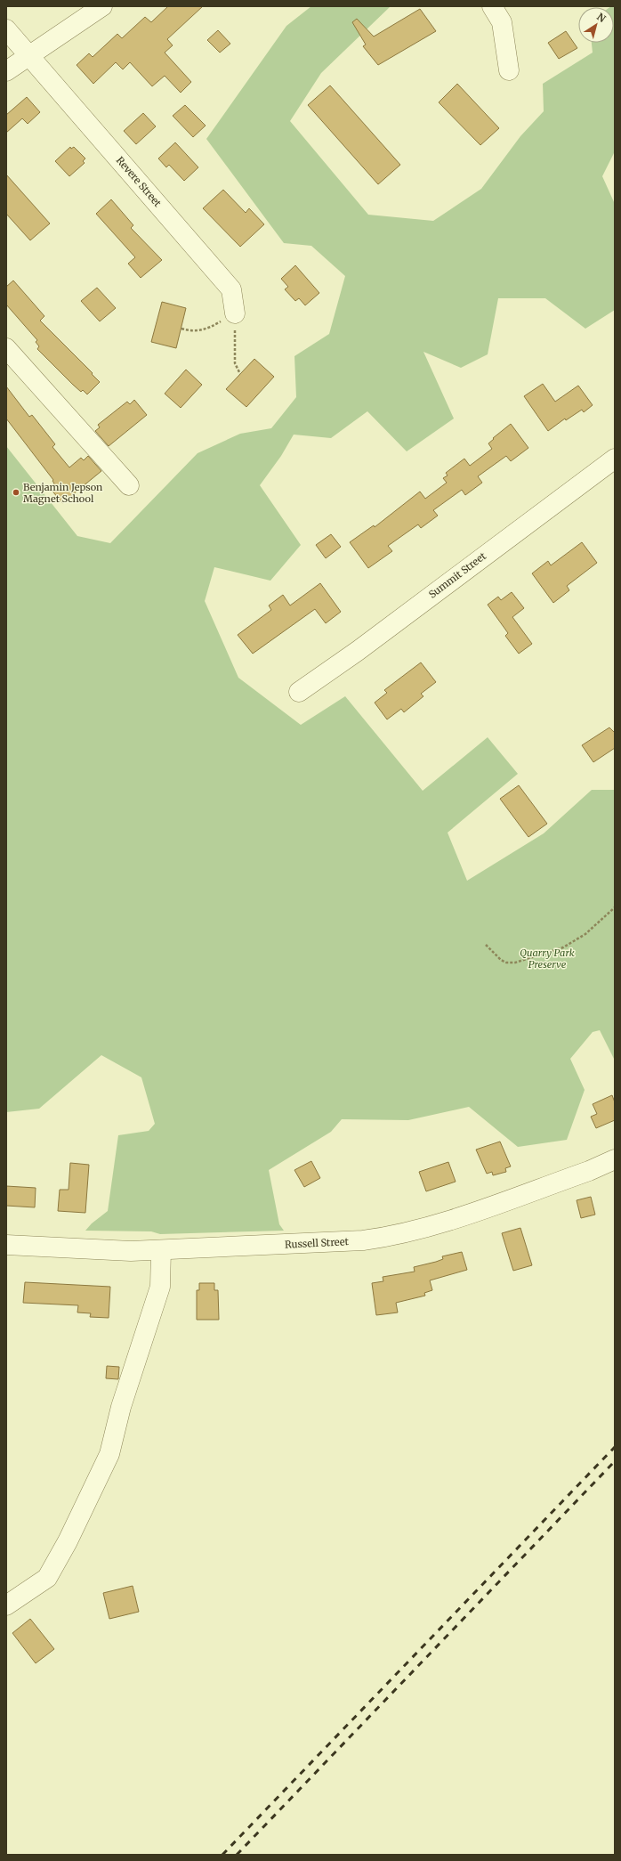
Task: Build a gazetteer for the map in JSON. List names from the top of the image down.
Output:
{
  "streets": {
    "street": ["Revere Street", "Summit Street", "Russell Street"]
  },
  "parks": ["Quarry Park Preserve"],
  "places": ["Benjamin Jepson Magnet School"],
  "north": "top right"
}
